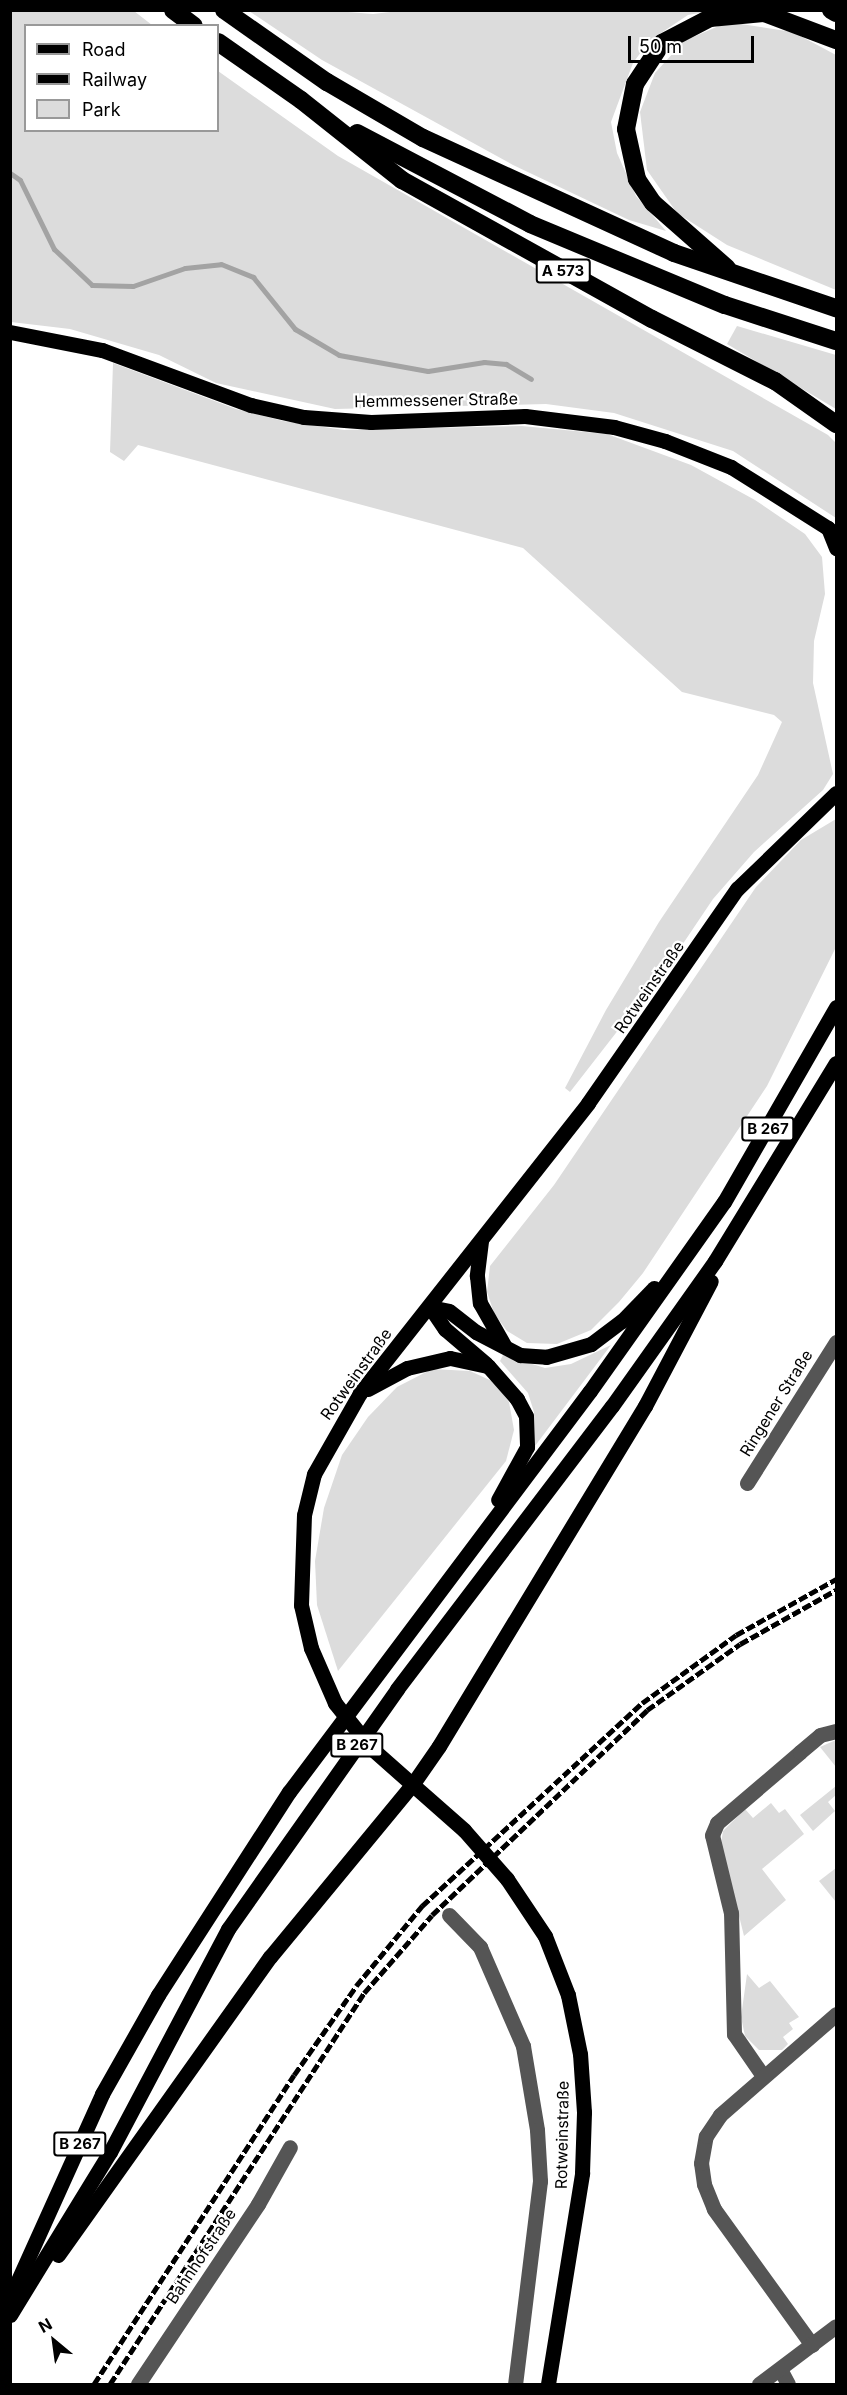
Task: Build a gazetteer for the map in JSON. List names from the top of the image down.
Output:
{
  "streets": {
    "highway": ["A 573"],
    "main road": ["Hemmessener Straße", "Rotweinstraße", "B 267"],
    "street": ["Ringener Straße", "Bahnhofstraße"]
  },
  "crossings": [
    ["Rotweinstraße", "B 267"]
  ],
  "legend": ["Road", "Railway", "Park"],
  "scale_bar": "50 m",
  "north": "top left"
}
